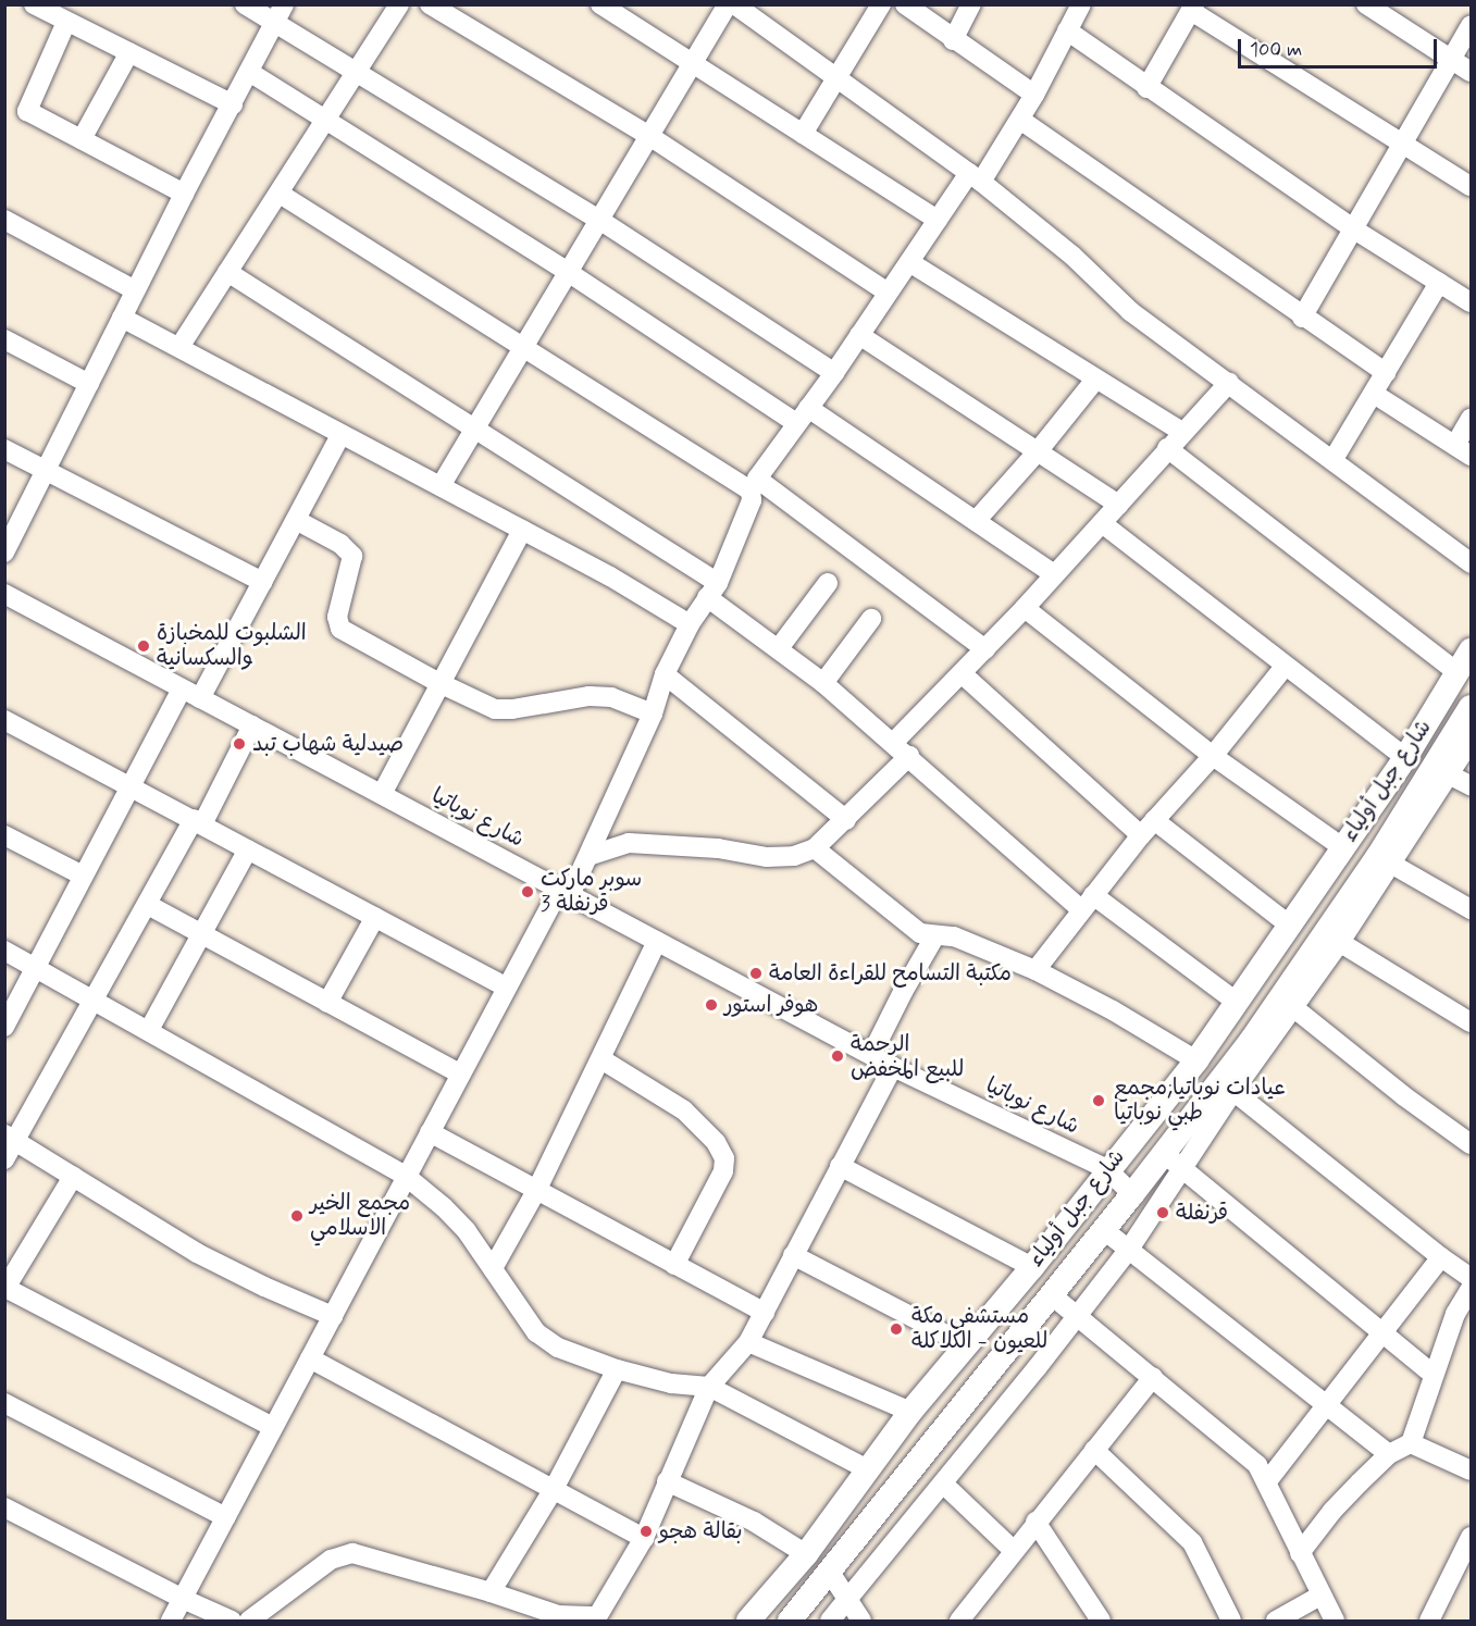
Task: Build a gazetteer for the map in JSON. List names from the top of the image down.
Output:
{
  "streets": {
    "main road": ["شارع جبل أولياء"],
    "street": ["شارع نوباتيا"]
  },
  "crossings": [
    ["شارع جبل أولياء", "شارع نوباتيا"]
  ],
  "places": [
    "الشلبوت للمخبازة والسكسانية",
    "صيدلية شهاب تبد",
    "سوبر ماركت قرنفلة 3",
    "مكتبة التسامح للقراءة العامة",
    "هوفر استور",
    "الرحمة للبيع المخفض",
    "عيادات نوباتيا;مجمع طبي نوباتيا",
    "قرنفلة",
    "مجمع الخير الاسلامي",
    "مستشفى مكة للعيون - الكلاكلة",
    "بقالة هجو"
  ],
  "scale_bar": "100 m"
}
